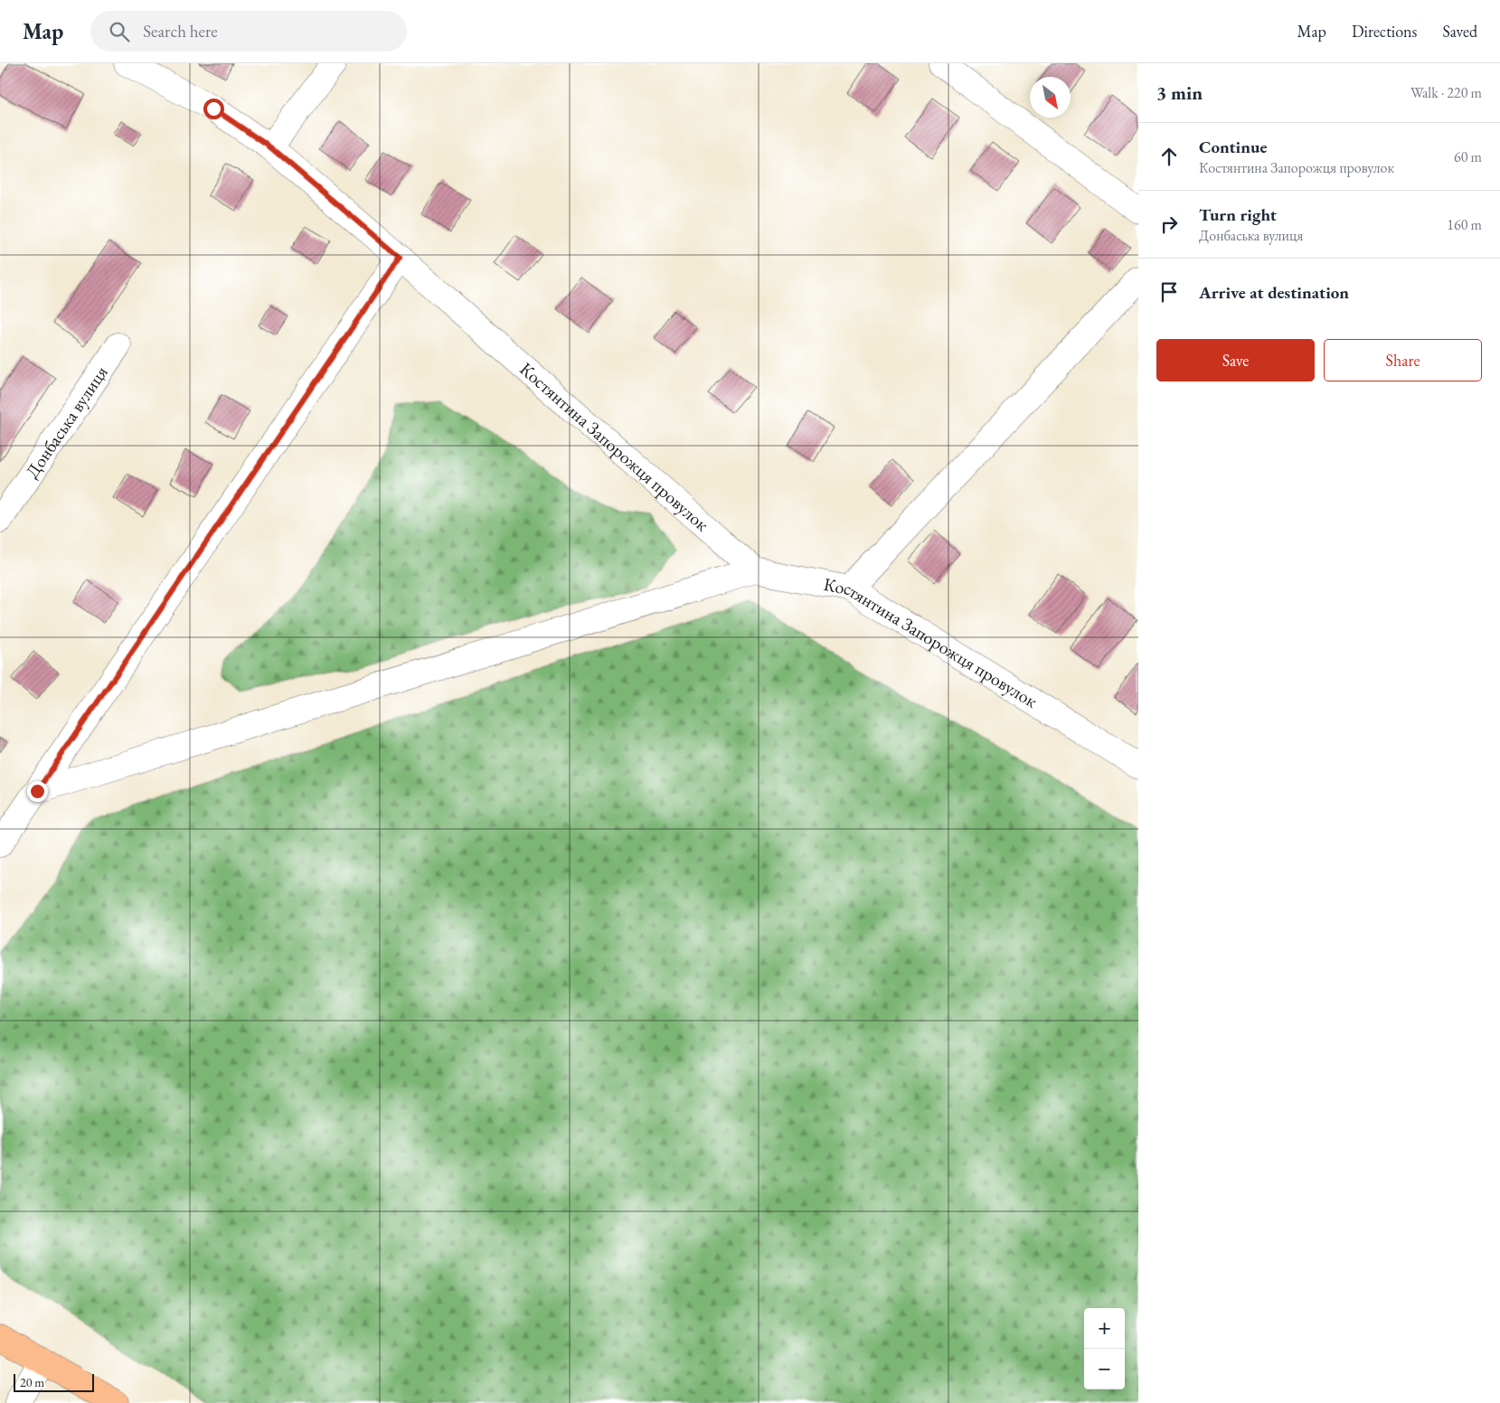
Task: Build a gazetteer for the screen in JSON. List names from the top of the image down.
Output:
{
  "streets": {
    "street": ["Донбаська вулиця", "Костянтина Запорожця провулок"]
  },
  "scale_bar": "20 m",
  "north": "bottom right",
  "page": {
    "header": "Map",
    "search": "Search here",
    "nav": ["Map", "Directions", "Saved"],
    "heading": ["3 min", "Walk · 220 m"],
    "list": [
      ["Continue", "Костянтина Запорожця провулок", "60 m"],
      ["Turn right", "Донбаська вулиця", "160 m"],
      "Arrive at destination"
    ],
    "buttons": ["Save", "Share"],
    "map_buttons": ["+", "−"],
    "scale": "20 m"
  }
}
